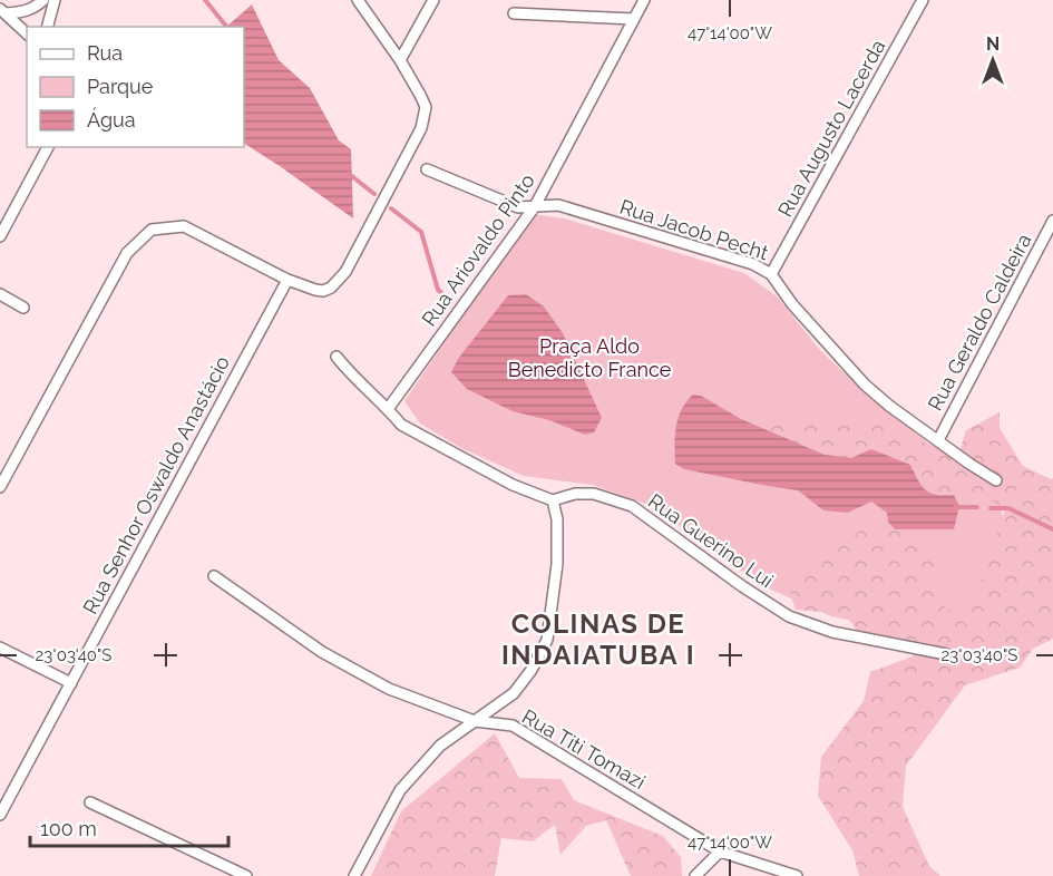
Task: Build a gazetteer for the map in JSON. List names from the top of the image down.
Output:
{
  "streets": {
    "street": [
      "Rua Augusto Lacerda",
      "Rua Jacob Pecht",
      "Rua Ariovaldo Pinto",
      "Rua Geraldo Caldeira",
      "Rua Senhor Oswaldo Anastácio",
      "Rua Guerino Lui",
      "Rua Titi Tomazi"
    ]
  },
  "crossings": [
    ["Rua Augusto Lacerda", "Rua Jacob Pecht"],
    ["Rua Jacob Pecht", "Rua Ariovaldo Pinto"],
    ["Rua Jacob Pecht", "Rua Geraldo Caldeira"]
  ],
  "districts": ["COLINAS DE INDAIATUBA I"],
  "parks": ["Praça Aldo Benedicto France"],
  "legend": ["Rua", "Parque", "Água"],
  "scale_bar": "100 m",
  "north": "top",
  "coordinates": ["47°14'00\"W", "23°03'40\"S"]
}
